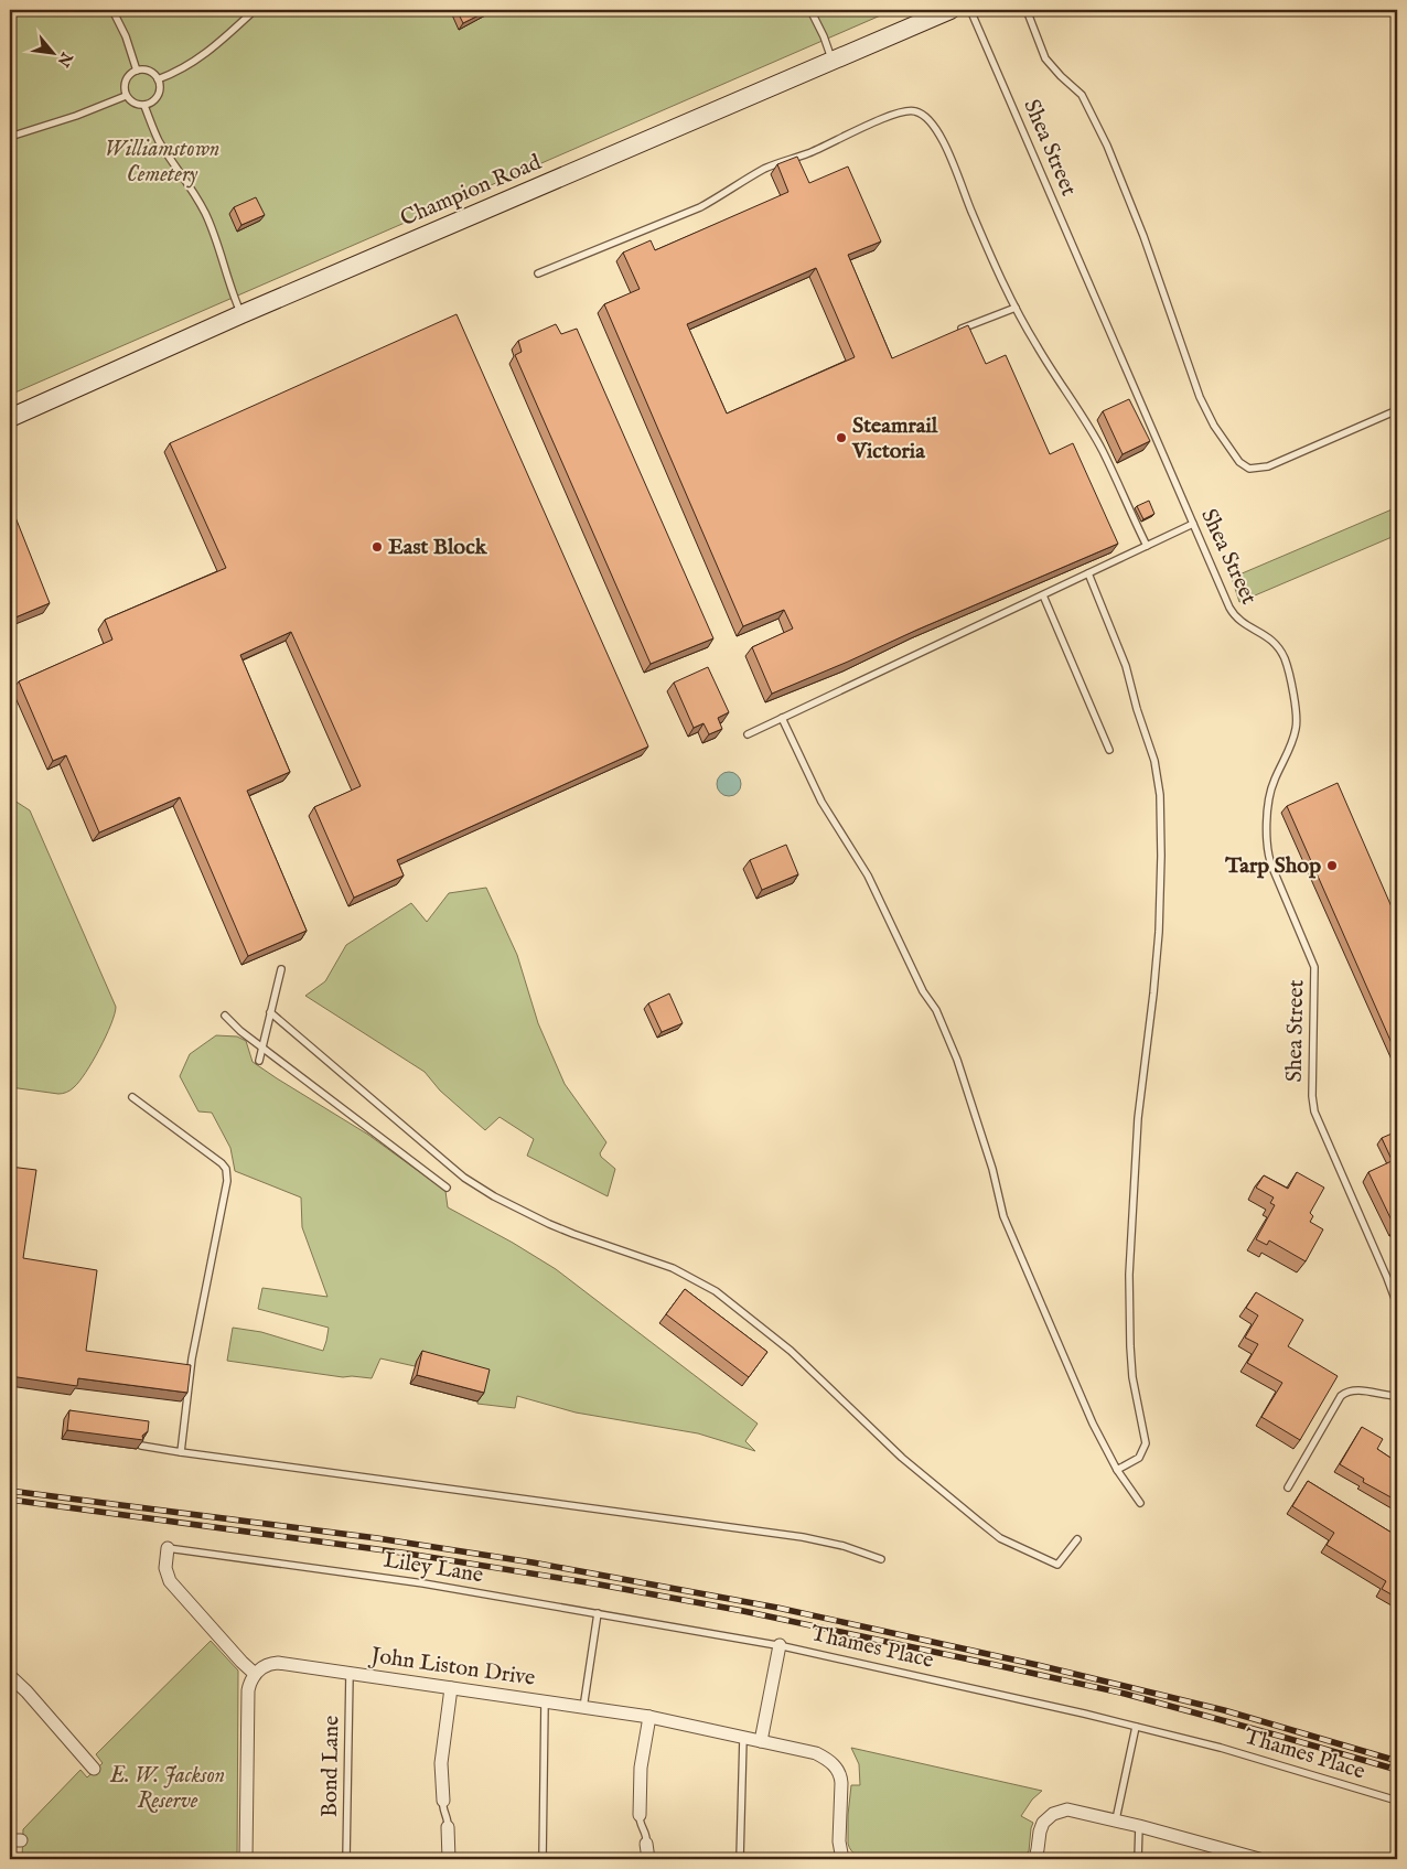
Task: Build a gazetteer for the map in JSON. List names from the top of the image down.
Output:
{
  "streets": {
    "street": ["Champion Road", "John Liston Drive"],
    "lane": [
      "Shea Street",
      "Liley Lane",
      "Thames Place",
      "Bond Lane"
    ]
  },
  "crossings": [
    ["Liley Lane", "Thames Place"],
    ["John Liston Drive", "Bond Lane"]
  ],
  "parks": ["Williamstown Cemetery", "E. W. Jackson Reserve"],
  "places": ["Steamrail Victoria", "East Block", "Tarp Shop"],
  "north": "bottom right"
}
